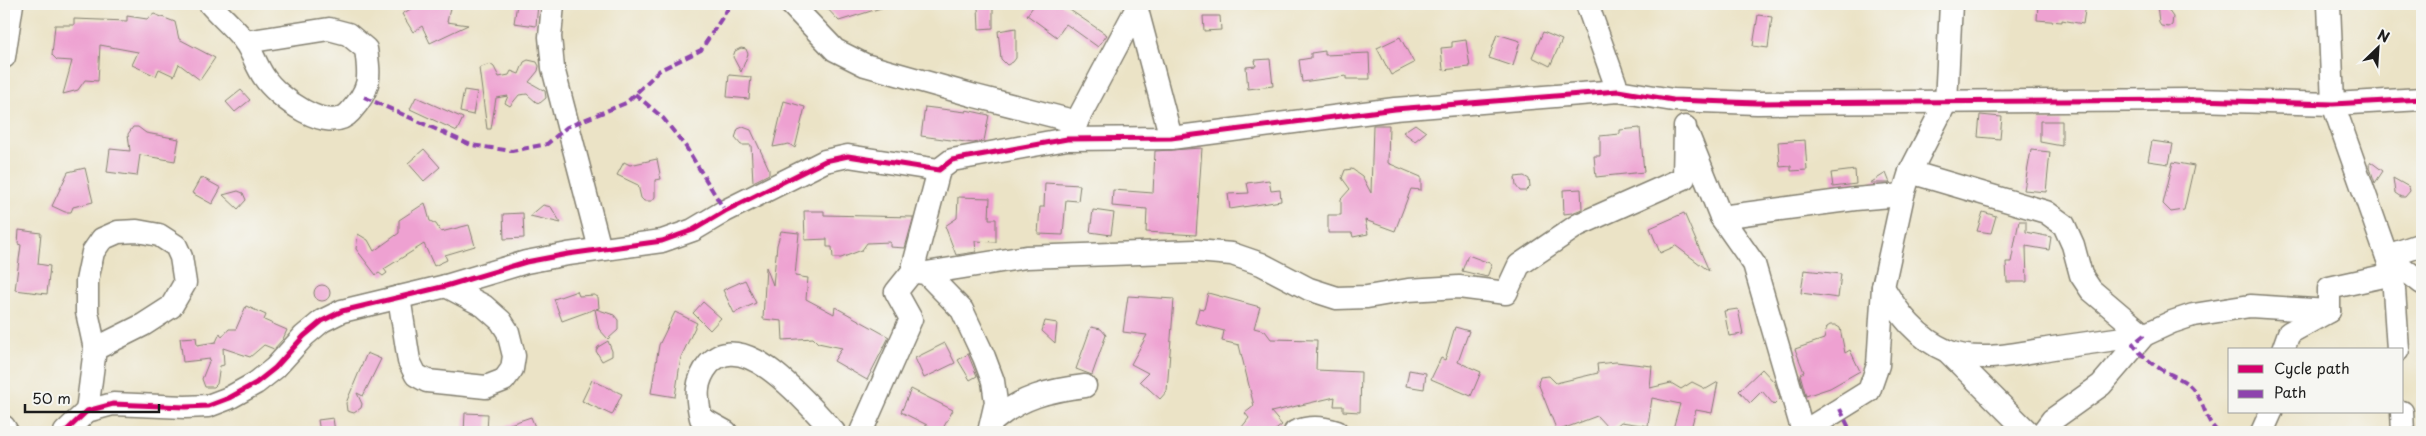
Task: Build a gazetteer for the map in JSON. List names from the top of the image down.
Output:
{
  "legend": ["Cycle path", "Path"],
  "scale_bar": "50 m",
  "north": "top right"
}
